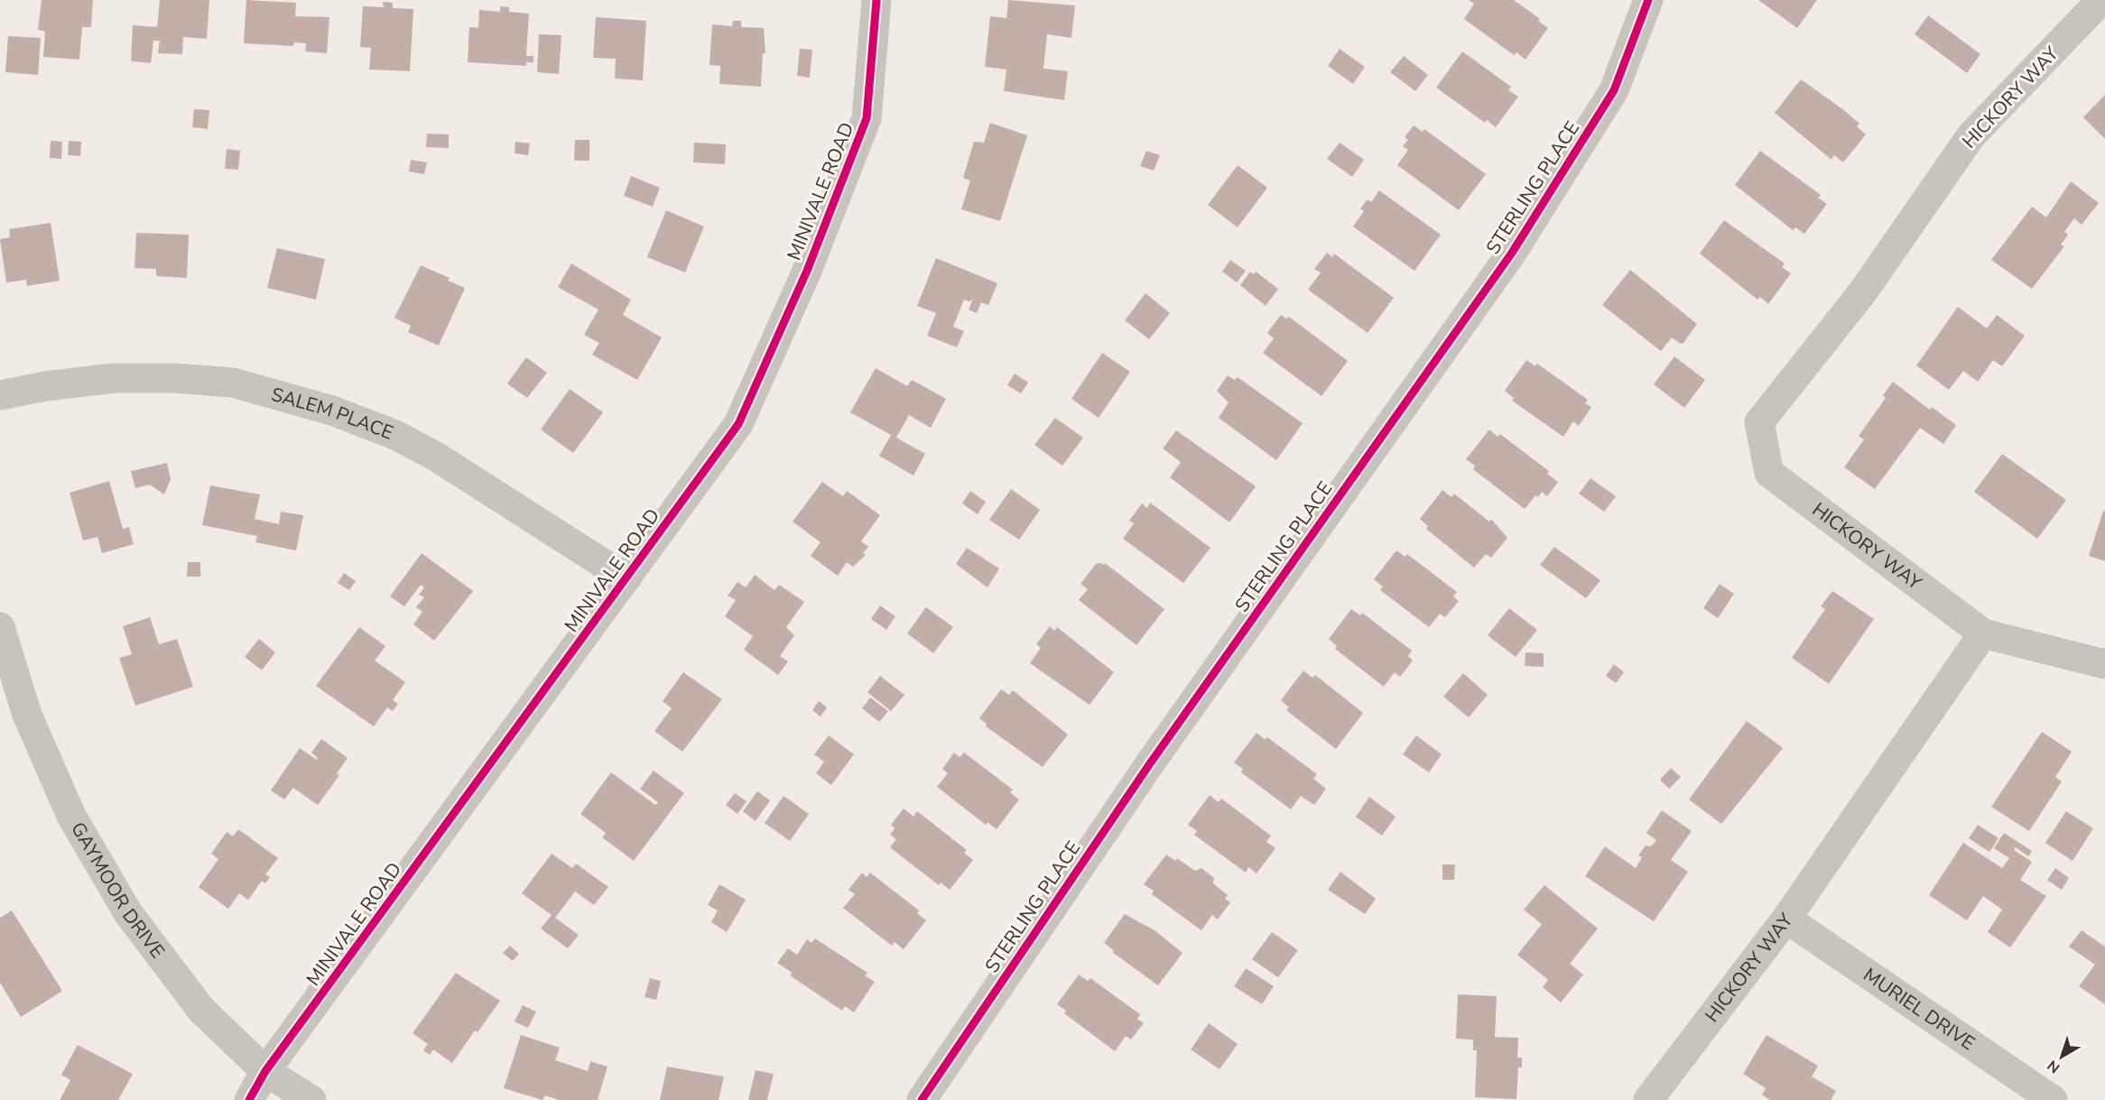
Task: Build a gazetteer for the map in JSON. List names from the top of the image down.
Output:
{
  "streets": {
    "street": [
      "HICKORY WAY",
      "STERLING PLACE",
      "MINIVALE ROAD",
      "SALEM PLACE",
      "GAYMOOR DRIVE",
      "MURIEL DRIVE"
    ]
  },
  "crossings": [
    ["HICKORY WAY", "MURIEL DRIVE"],
    ["MINIVALE ROAD", "SALEM PLACE"],
    ["MINIVALE ROAD", "GAYMOOR DRIVE"]
  ],
  "north": "bottom left"
}
